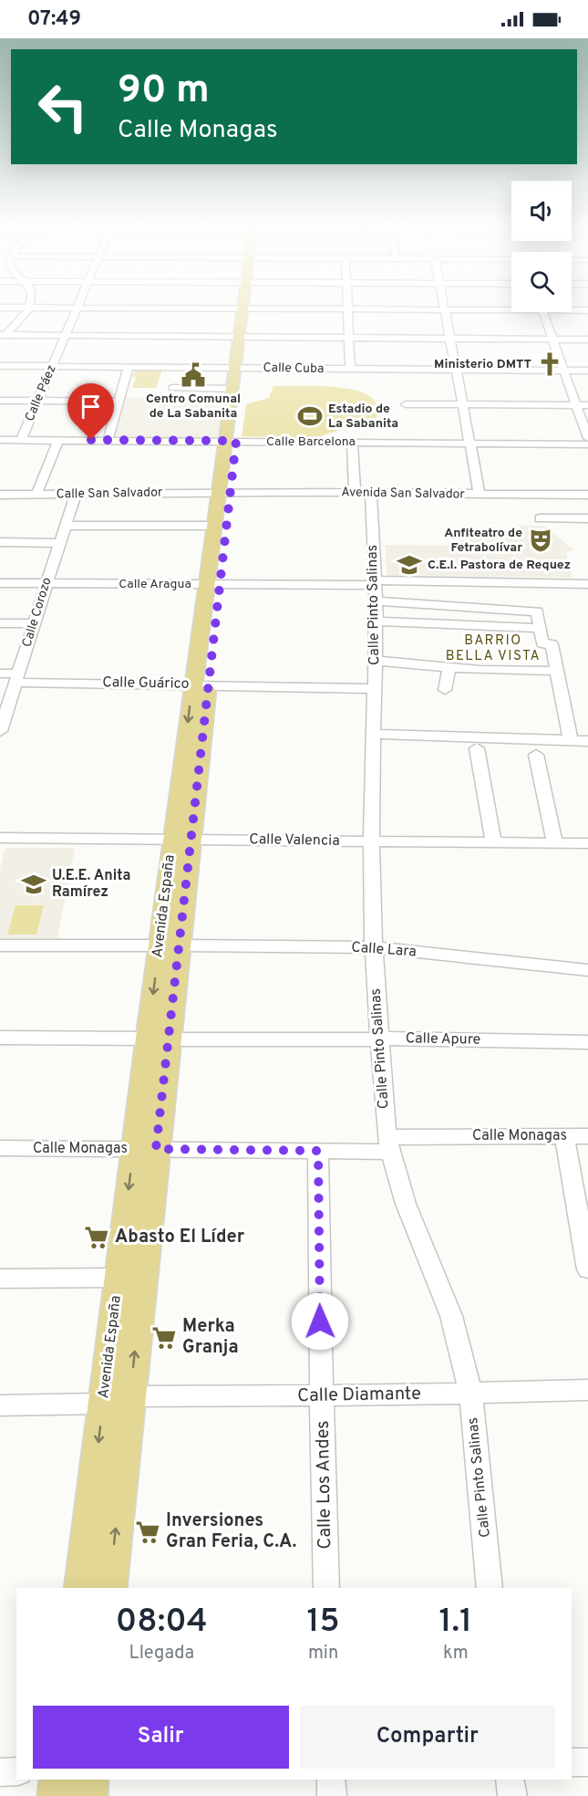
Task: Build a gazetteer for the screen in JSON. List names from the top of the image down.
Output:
{
  "streets": {
    "main road": ["Avenida España"],
    "street": [
      "Calle Cuba",
      "Calle Páez",
      "Calle Barcelona",
      "Calle San Salvador",
      "Avenida San Salvador",
      "Calle Aragua",
      "Calle Pinto Salinas",
      "Calle Corozo",
      "Calle Guárico",
      "Calle Valencia",
      "Calle Lara",
      "Calle Apure",
      "Calle Monagas",
      "Calle Diamante",
      "Calle Los Andes"
    ]
  },
  "crossings": [
    ["Calle Cuba", "Calle Páez"],
    ["Calle Cuba", "Avenida España"],
    ["Calle Páez", "Calle Barcelona"],
    ["Calle Barcelona", "Avenida España"],
    ["Calle San Salvador", "Avenida San Salvador"],
    ["Calle San Salvador", "Calle Corozo"],
    ["Calle San Salvador", "Avenida España"],
    ["Avenida San Salvador", "Calle Pinto Salinas"],
    ["Avenida San Salvador", "Avenida España"],
    ["Calle Aragua", "Calle Pinto Salinas"],
    ["Calle Aragua", "Calle Corozo"],
    ["Calle Aragua", "Avenida España"],
    ["Calle Pinto Salinas", "Calle Guárico"],
    ["Calle Pinto Salinas", "Calle Valencia"],
    ["Calle Pinto Salinas", "Calle Lara"],
    ["Calle Pinto Salinas", "Calle Apure"],
    ["Calle Pinto Salinas", "Calle Monagas"],
    ["Calle Pinto Salinas", "Calle Diamante"],
    ["Calle Corozo", "Calle Guárico"],
    ["Calle Guárico", "Avenida España"],
    ["Calle Valencia", "Avenida España"],
    ["Avenida España", "Calle Lara"],
    ["Avenida España", "Calle Apure"],
    ["Avenida España", "Calle Monagas"],
    ["Avenida España", "Calle Diamante"],
    ["Calle Monagas", "Calle Los Andes"],
    ["Calle Diamante", "Calle Los Andes"]
  ],
  "districts": ["BARRIO BELLA VISTA"],
  "places": {
    "church": ["Ministerio DMTT"],
    "public building": ["Centro Comunal de La Sabanita"],
    "sports": ["Estadio de La Sabanita"],
    "theatre": ["Anfiteatro de Fetrabolívar"],
    "school or university": ["C.E.I. Pastora de Requez", "U.E.E. Anita Ramírez"],
    "supermarket": ["Abasto El Líder", "Merka Granja", "Inversiones Gran Feria, C.A."]
  },
  "page": {
    "status": "07:49",
    "turn": ["90 m", "Calle Monagas"],
    "eta": [
      "08:04",
      "Llegada",
      "15",
      "min",
      "1.1",
      "km"
    ],
    "buttons": ["Salir", "Compartir"]
  }
}
